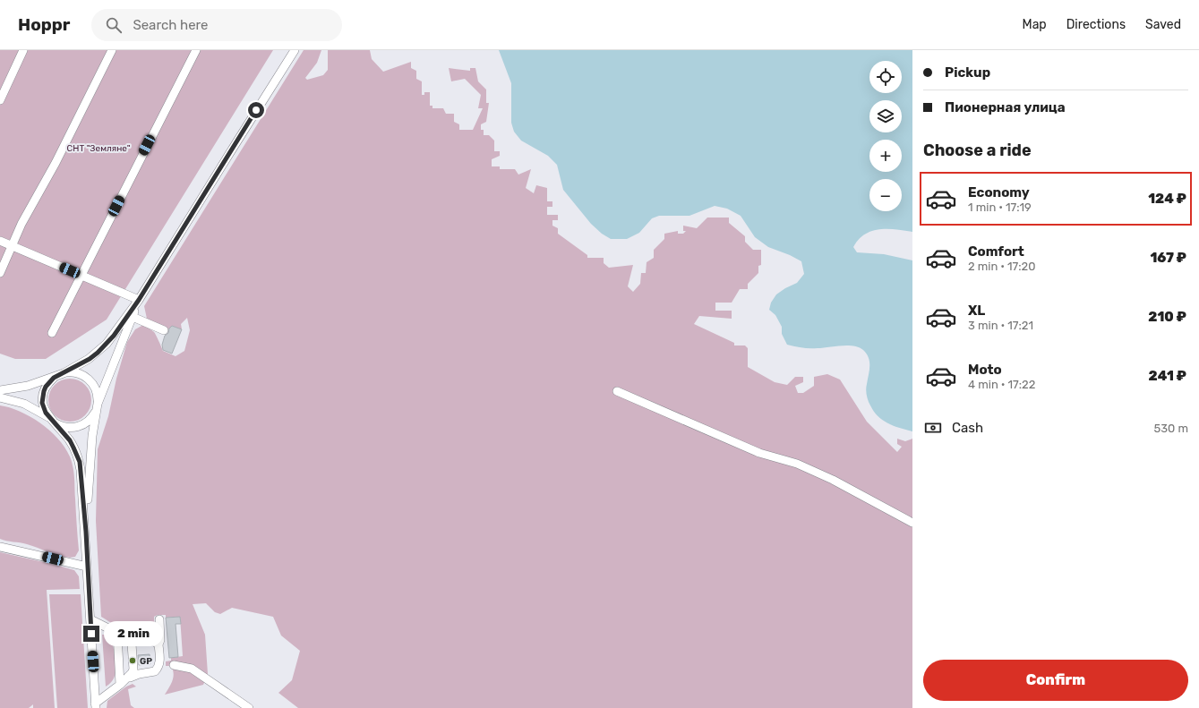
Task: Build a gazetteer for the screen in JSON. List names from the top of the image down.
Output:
{
  "parks": ["СНТ \"Земляне\""],
  "places": ["GP"],
  "page": {
    "header": "Hoppr",
    "search": "Search here",
    "nav": ["Map", "Directions", "Saved"],
    "banner": ["Pickup", "Пионерная улица"],
    "map_buttons": ["+", "−"],
    "heading": "Choose a ride",
    "list": [
      {
        "name": "Economy",
        "note": "1 min · 17:19",
        "value": "124 ₽"
      },
      {
        "name": "Comfort",
        "note": "2 min · 17:20",
        "value": "167 ₽"
      },
      {
        "name": "XL",
        "note": "3 min · 17:21",
        "value": "210 ₽"
      },
      {
        "name": "Moto",
        "note": "4 min · 17:22",
        "value": "241 ₽"
      }
    ],
    "pay": ["Cash", "530 m"],
    "bubble": "2 min",
    "buttons": "Confirm"
  }
}
